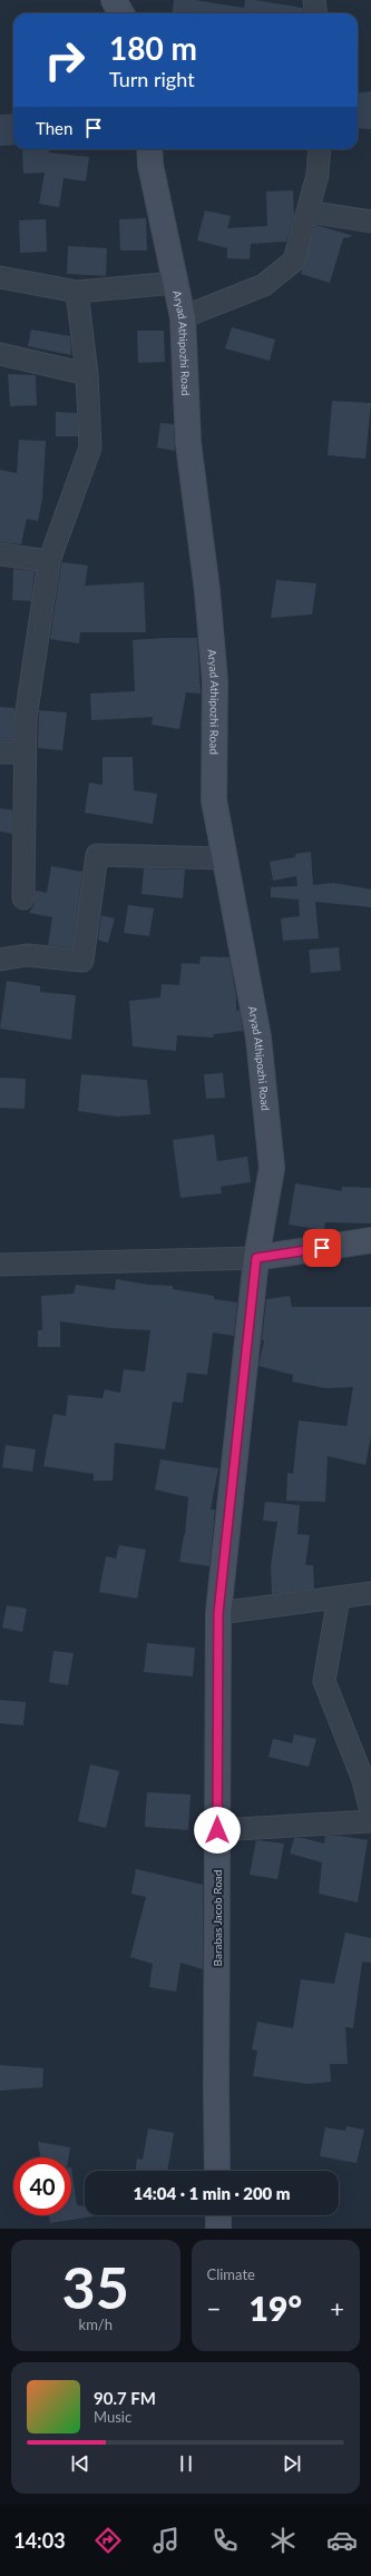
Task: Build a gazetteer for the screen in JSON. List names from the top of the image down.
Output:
{
  "streets": {
    "street": ["Aryad Athipozhi Road", "Barabas Jacob Road"]
  },
  "crossings": [
    ["Aryad Athipozhi Road", "Barabas Jacob Road"]
  ],
  "page": {
    "turn": ["180 m", "Turn right"],
    "then": "Then",
    "limit": "40",
    "trip": "14:04 · 1 min · 200 m",
    "tile": [
      ["35", "km/h"],
      "Climate"
    ],
    "heat": ["−", "19°", "+"],
    "song": ["90.7 FM", "Music"],
    "tabs": "14:03"
  }
}
